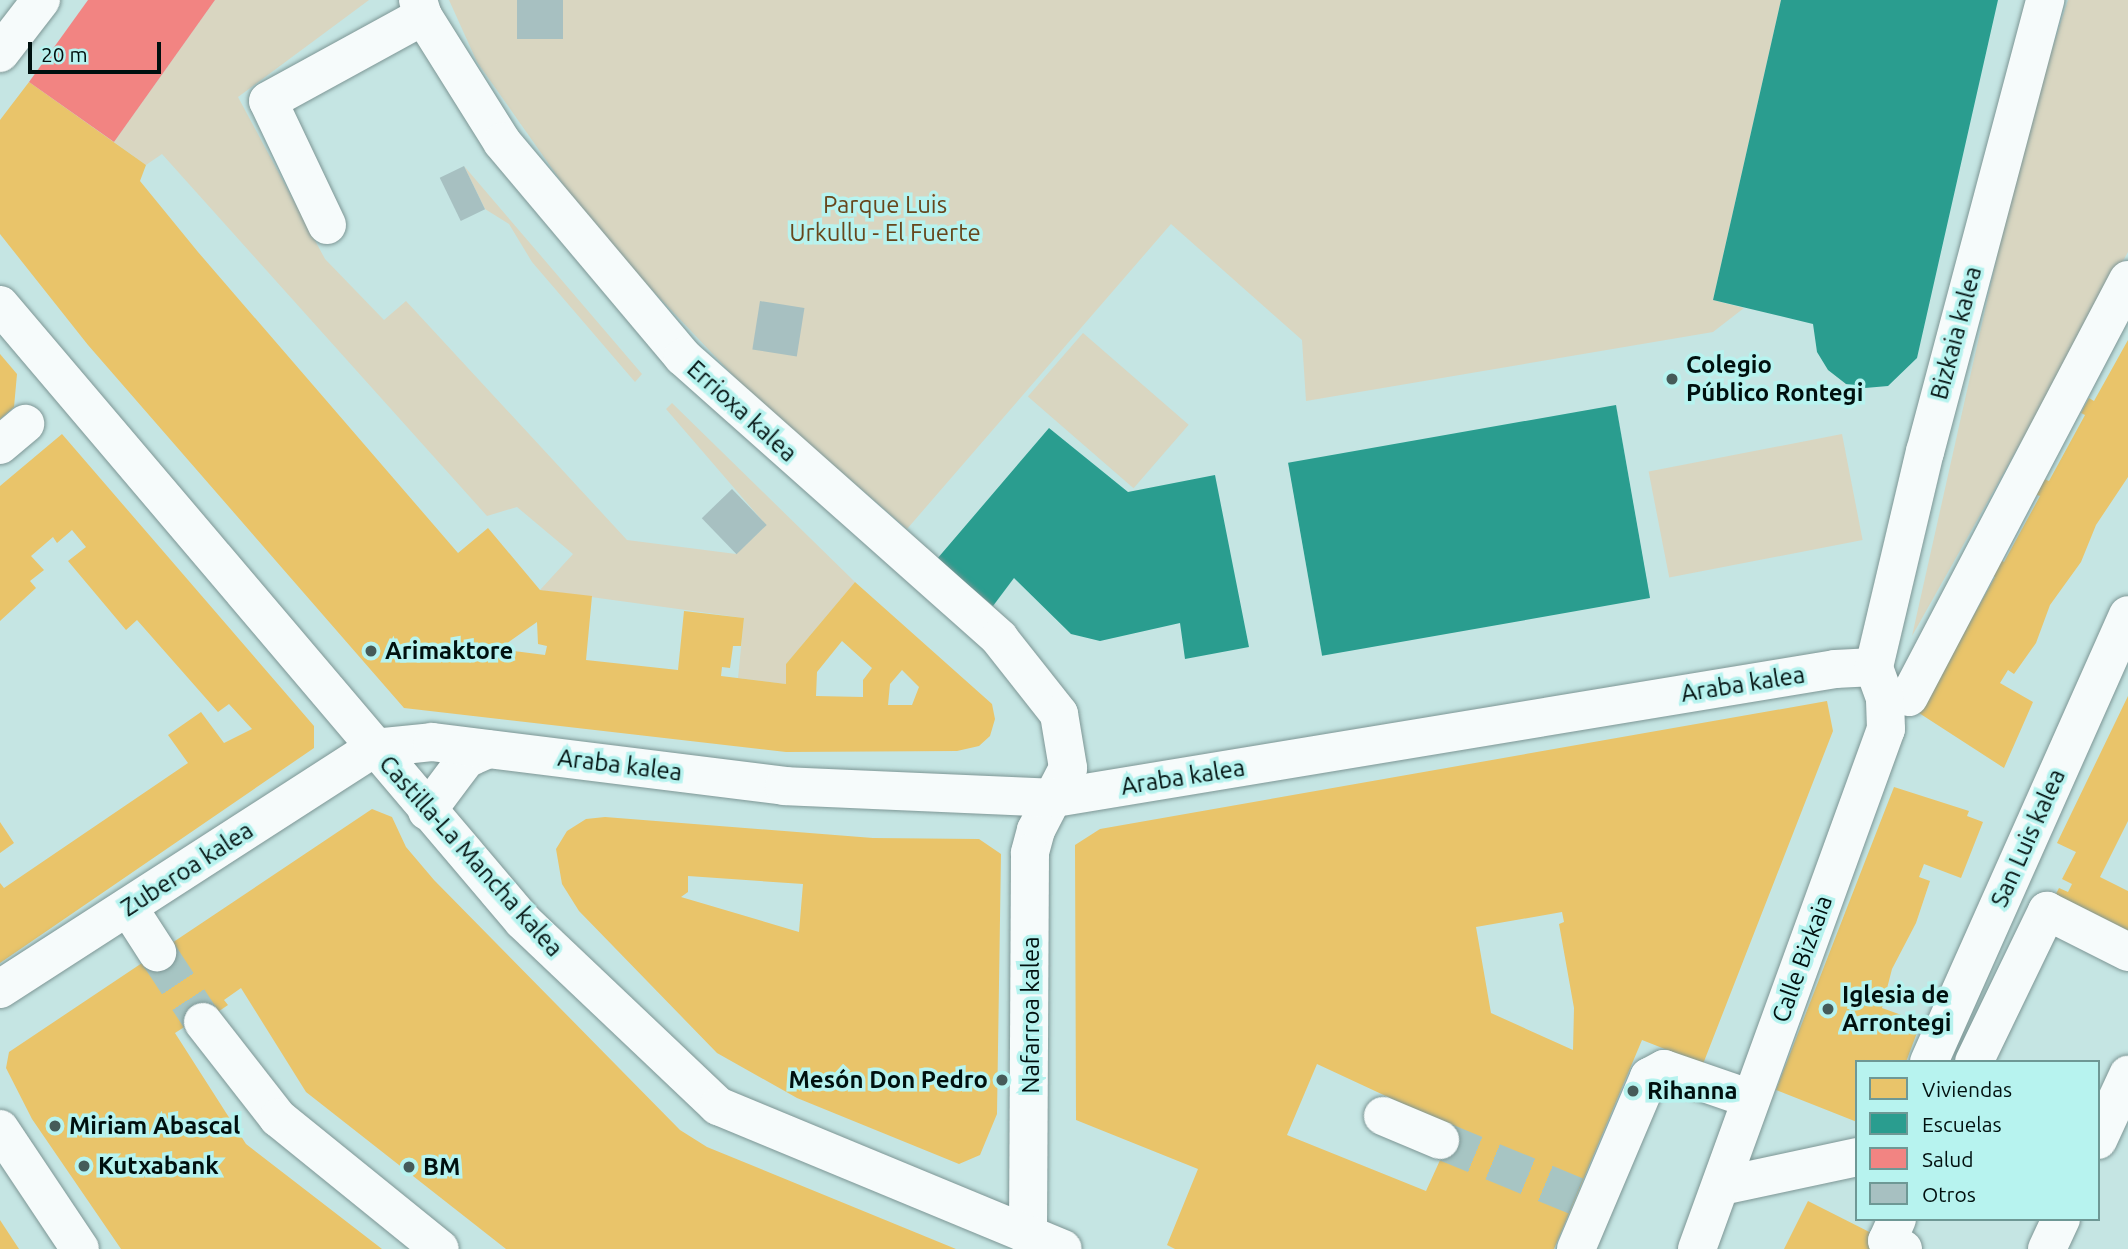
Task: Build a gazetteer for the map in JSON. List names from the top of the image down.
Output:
{
  "streets": {
    "street": [
      "Bizkaia kalea",
      "Errioxa kalea",
      "Araba kalea",
      "San Luis kalea",
      "Castilla-La Mancha kalea",
      "Zuberoa kalea",
      "Calle Bizkaia",
      "Nafarroa kalea"
    ]
  },
  "crossings": [
    ["Bizkaia kalea", "Araba kalea"],
    ["Bizkaia kalea", "Calle Bizkaia"],
    ["Errioxa kalea", "Araba kalea"],
    ["Errioxa kalea", "Nafarroa kalea"],
    ["Araba kalea", "Castilla-La Mancha kalea"],
    ["Araba kalea", "Zuberoa kalea"],
    ["Araba kalea", "Calle Bizkaia"],
    ["Araba kalea", "Nafarroa kalea"],
    ["Castilla-La Mancha kalea", "Zuberoa kalea"],
    ["Castilla-La Mancha kalea", "Nafarroa kalea"]
  ],
  "parks": ["Parque Luis Urkullu - El Fuerte"],
  "places": [
    "Colegio Público Rontegi",
    "Arimaktore",
    "Iglesia de Arrontegi",
    "Mesón Don Pedro",
    "Rihanna",
    "Miriam Abascal",
    "Kutxabank",
    "BM"
  ],
  "legend": [
    "Viviendas",
    "Escuelas",
    "Salud",
    "Otros"
  ],
  "scale_bar": "20 m"
}
